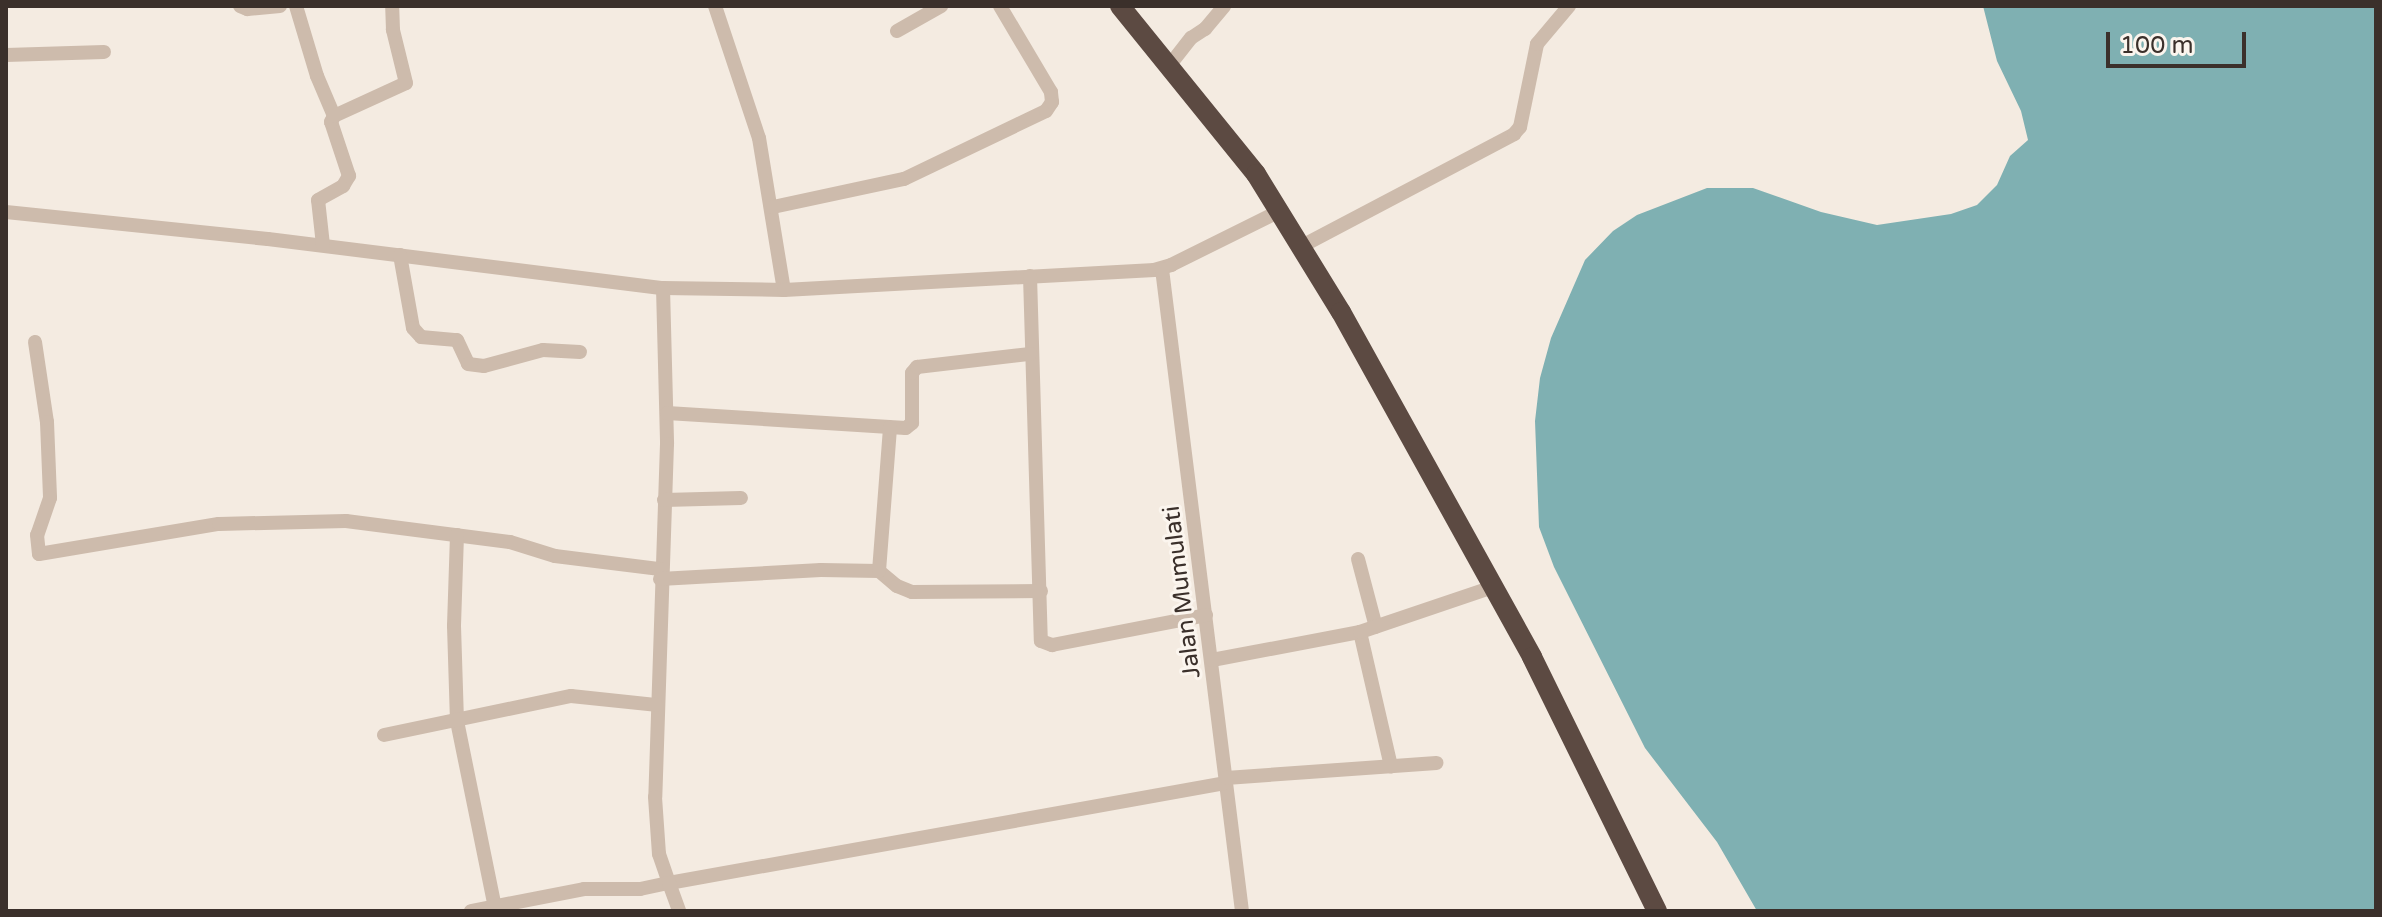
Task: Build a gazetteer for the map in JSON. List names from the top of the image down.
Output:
{
  "streets": {
    "street": ["Jalan Mumulati"]
  },
  "scale_bar": "100 m"
}
